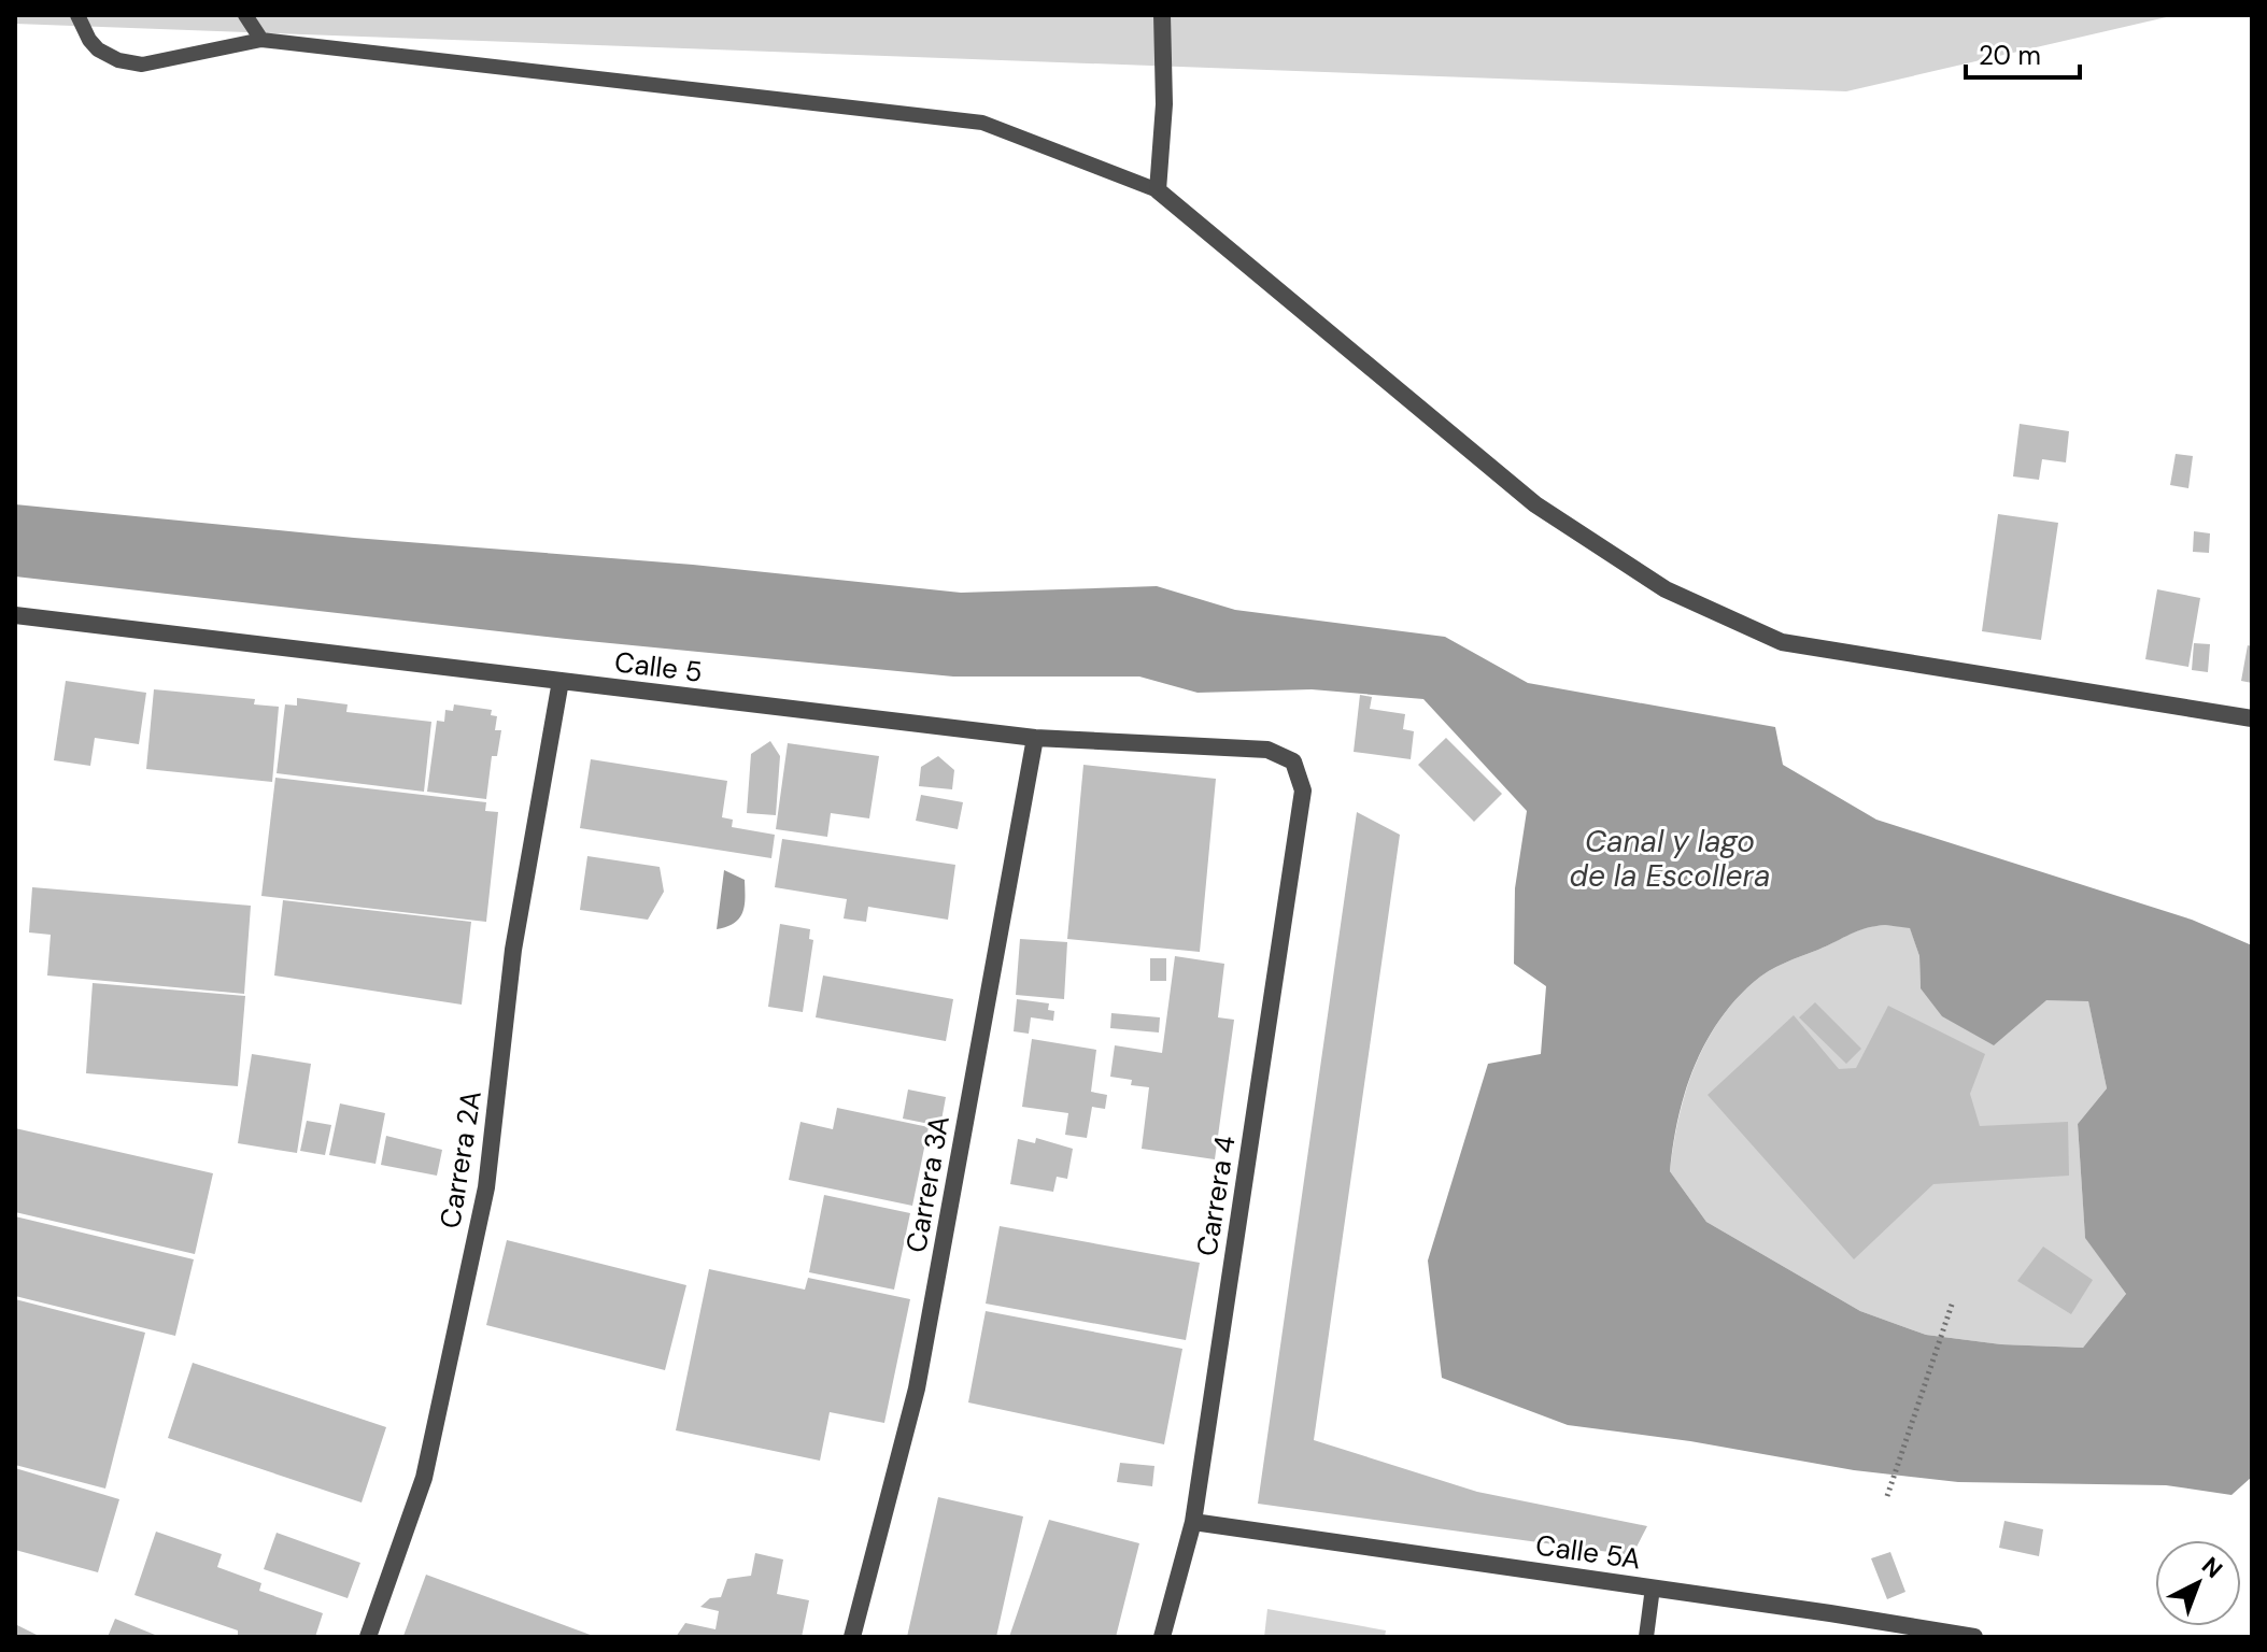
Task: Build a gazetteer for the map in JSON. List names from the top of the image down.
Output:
{
  "streets": {
    "street": [
      "Calle 5",
      "Carrera 2A",
      "Carrera 3A",
      "Carrera 4",
      "Calle 5A"
    ]
  },
  "crossings": [
    ["Calle 5", "Carrera 2A"],
    ["Calle 5", "Carrera 3A"],
    ["Calle 5", "Carrera 4"],
    ["Carrera 4", "Calle 5A"]
  ],
  "water": ["Canal y lago de la Escollera"],
  "scale_bar": "20 m",
  "north": "top right"
}
